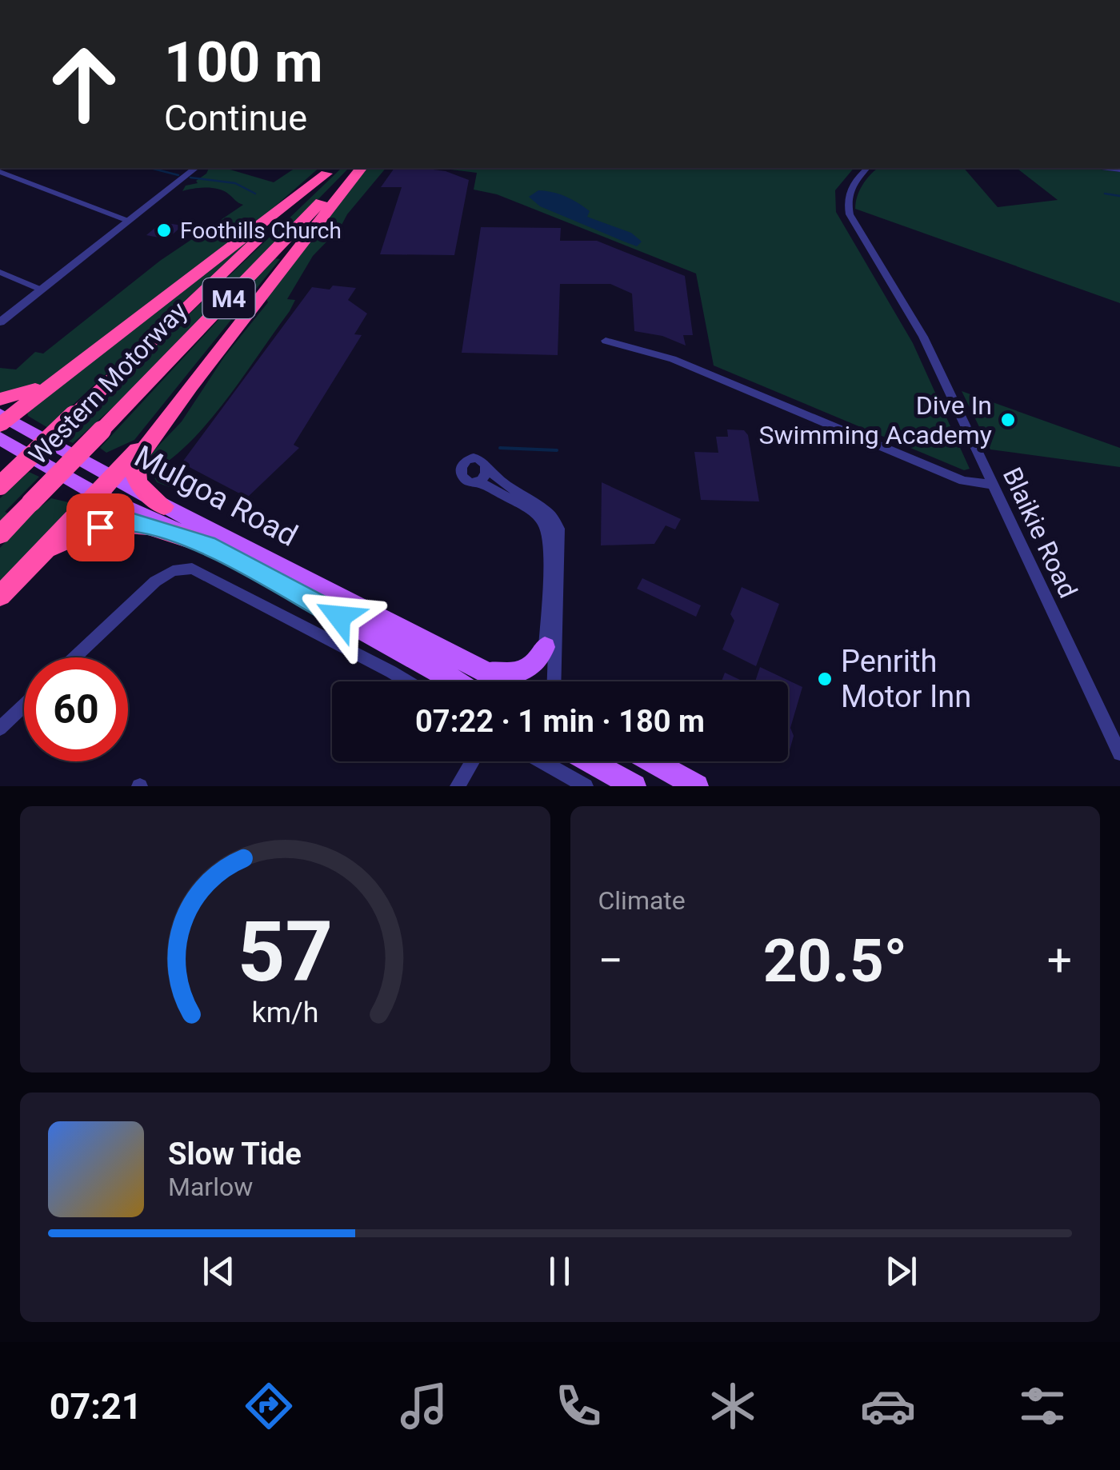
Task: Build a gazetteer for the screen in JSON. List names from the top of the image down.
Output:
{
  "streets": {
    "highway": ["M4", "Western Motorway"],
    "main road": ["Mulgoa Road"],
    "street": ["Blaikie Road"]
  },
  "crossings": [
    ["M4", "Western Motorway"],
    ["M4", "Mulgoa Road"]
  ],
  "places": ["Foothills Church", "Dive In Swimming Academy", "Penrith Motor Inn"],
  "page": {
    "turn": ["100 m", "Continue"],
    "limit": "60",
    "trip": "07:22 · 1 min · 180 m",
    "tile": "Climate",
    "heat": ["−", "20.5°", "+"],
    "song": ["Slow Tide", "Marlow"],
    "tabs": "07:21",
    "gauge": ["57", "km/h"]
  }
}
